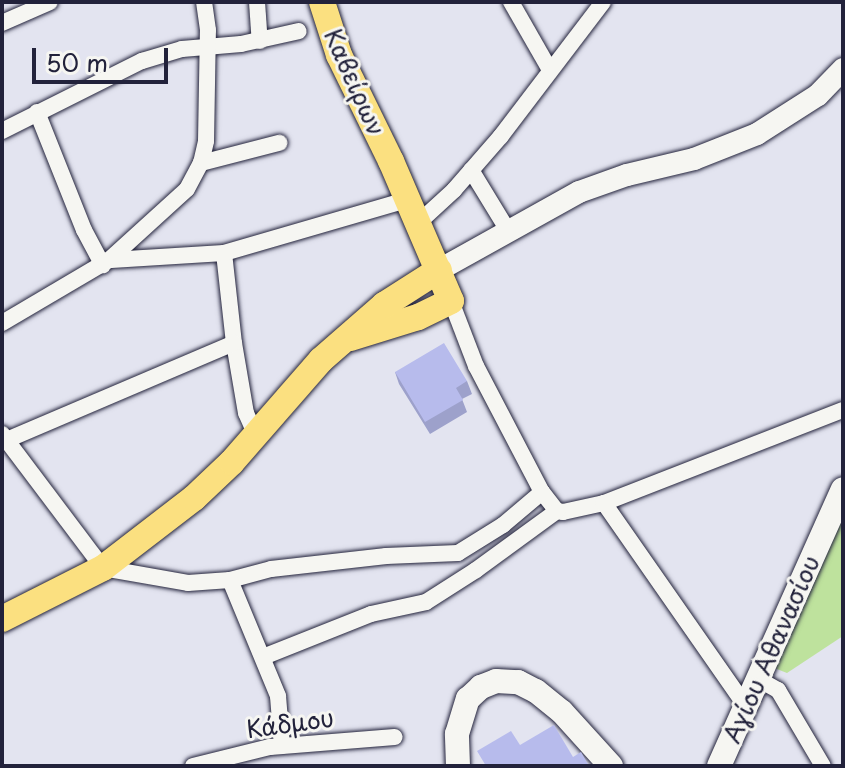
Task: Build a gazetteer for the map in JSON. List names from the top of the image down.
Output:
{
  "streets": {
    "main road": ["Καβείρων", "Αγίου Αθανασίου"],
    "street": ["Κάδμου"]
  },
  "scale_bar": "50 m"
}
